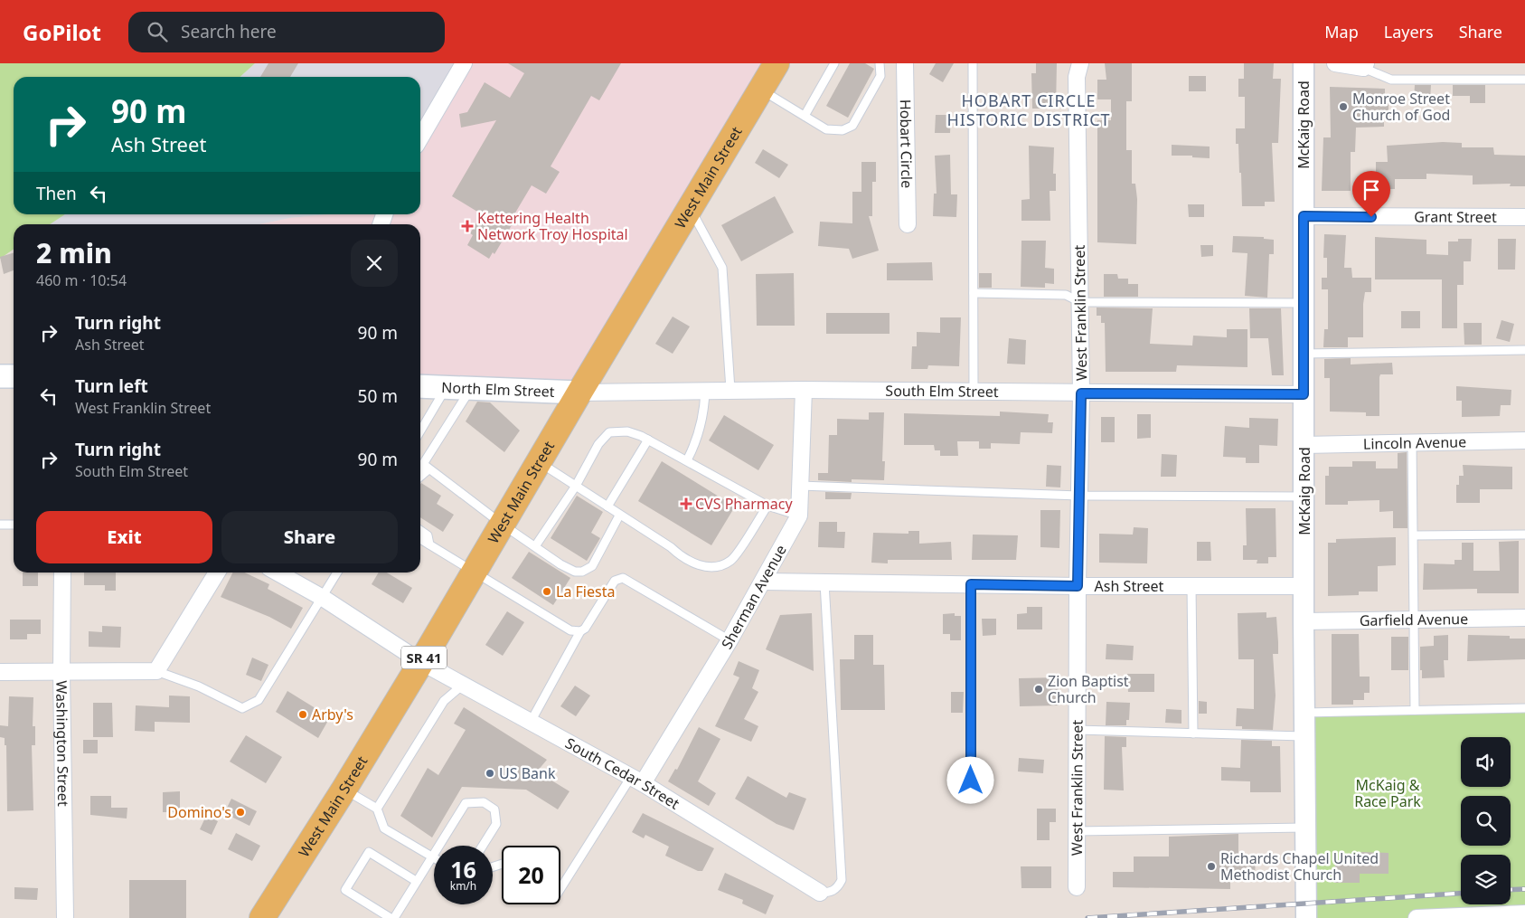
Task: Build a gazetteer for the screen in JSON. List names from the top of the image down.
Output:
{
  "streets": {
    "main road": ["West Main Street", "North Elm Street", "SR 41"],
    "street": [
      "McKaig Road",
      "Hobart Circle",
      "Grant Street",
      "West Franklin Street",
      "South Elm Street",
      "Lincoln Avenue",
      "Ash Street",
      "Sherman Avenue",
      "Garfield Avenue",
      "Washington Street",
      "South Cedar Street"
    ]
  },
  "crossings": [
    ["McKaig Road", "Grant Street"],
    ["McKaig Road", "South Elm Street"],
    ["McKaig Road", "Lincoln Avenue"],
    ["McKaig Road", "Ash Street"],
    ["McKaig Road", "Garfield Avenue"],
    ["West Main Street", "North Elm Street"],
    ["West Main Street", "South Elm Street"],
    ["West Main Street", "South Cedar Street"],
    ["West Franklin Street", "South Elm Street"],
    ["West Franklin Street", "Ash Street"],
    ["North Elm Street", "South Elm Street"],
    ["South Elm Street", "Sherman Avenue"],
    ["Ash Street", "Sherman Avenue"],
    ["Sherman Avenue", "South Cedar Street"]
  ],
  "districts": ["HOBART CIRCLE HISTORIC DISTRICT"],
  "parks": ["McKaig & Race Park"],
  "places": {
    "other": [
      "Monroe Street Church of God",
      "La Fiesta",
      "Zion Baptist Church",
      "Arby's",
      "US Bank",
      "Domino's",
      "Richards Chapel United Methodist Church"
    ],
    "health": ["Kettering Health Network Troy Hospital", "CVS Pharmacy"]
  },
  "page": {
    "header": "GoPilot",
    "search": "Search here",
    "nav": ["Map", "Layers", "Share"],
    "turn": ["90 m", "Ash Street"],
    "then": "Then",
    "heading": ["2 min", "460 m · 10:54"],
    "list": [
      {
        "name": "Turn right",
        "note": "Ash Street",
        "value": "90 m"
      },
      {
        "name": "Turn left",
        "note": "West Franklin Street",
        "value": "50 m"
      },
      {
        "name": "Turn right",
        "note": "South Elm Street",
        "value": "90 m"
      }
    ],
    "buttons": ["Exit", "Share"],
    "speed": "16 km/h",
    "limit": "20"
  }
}
